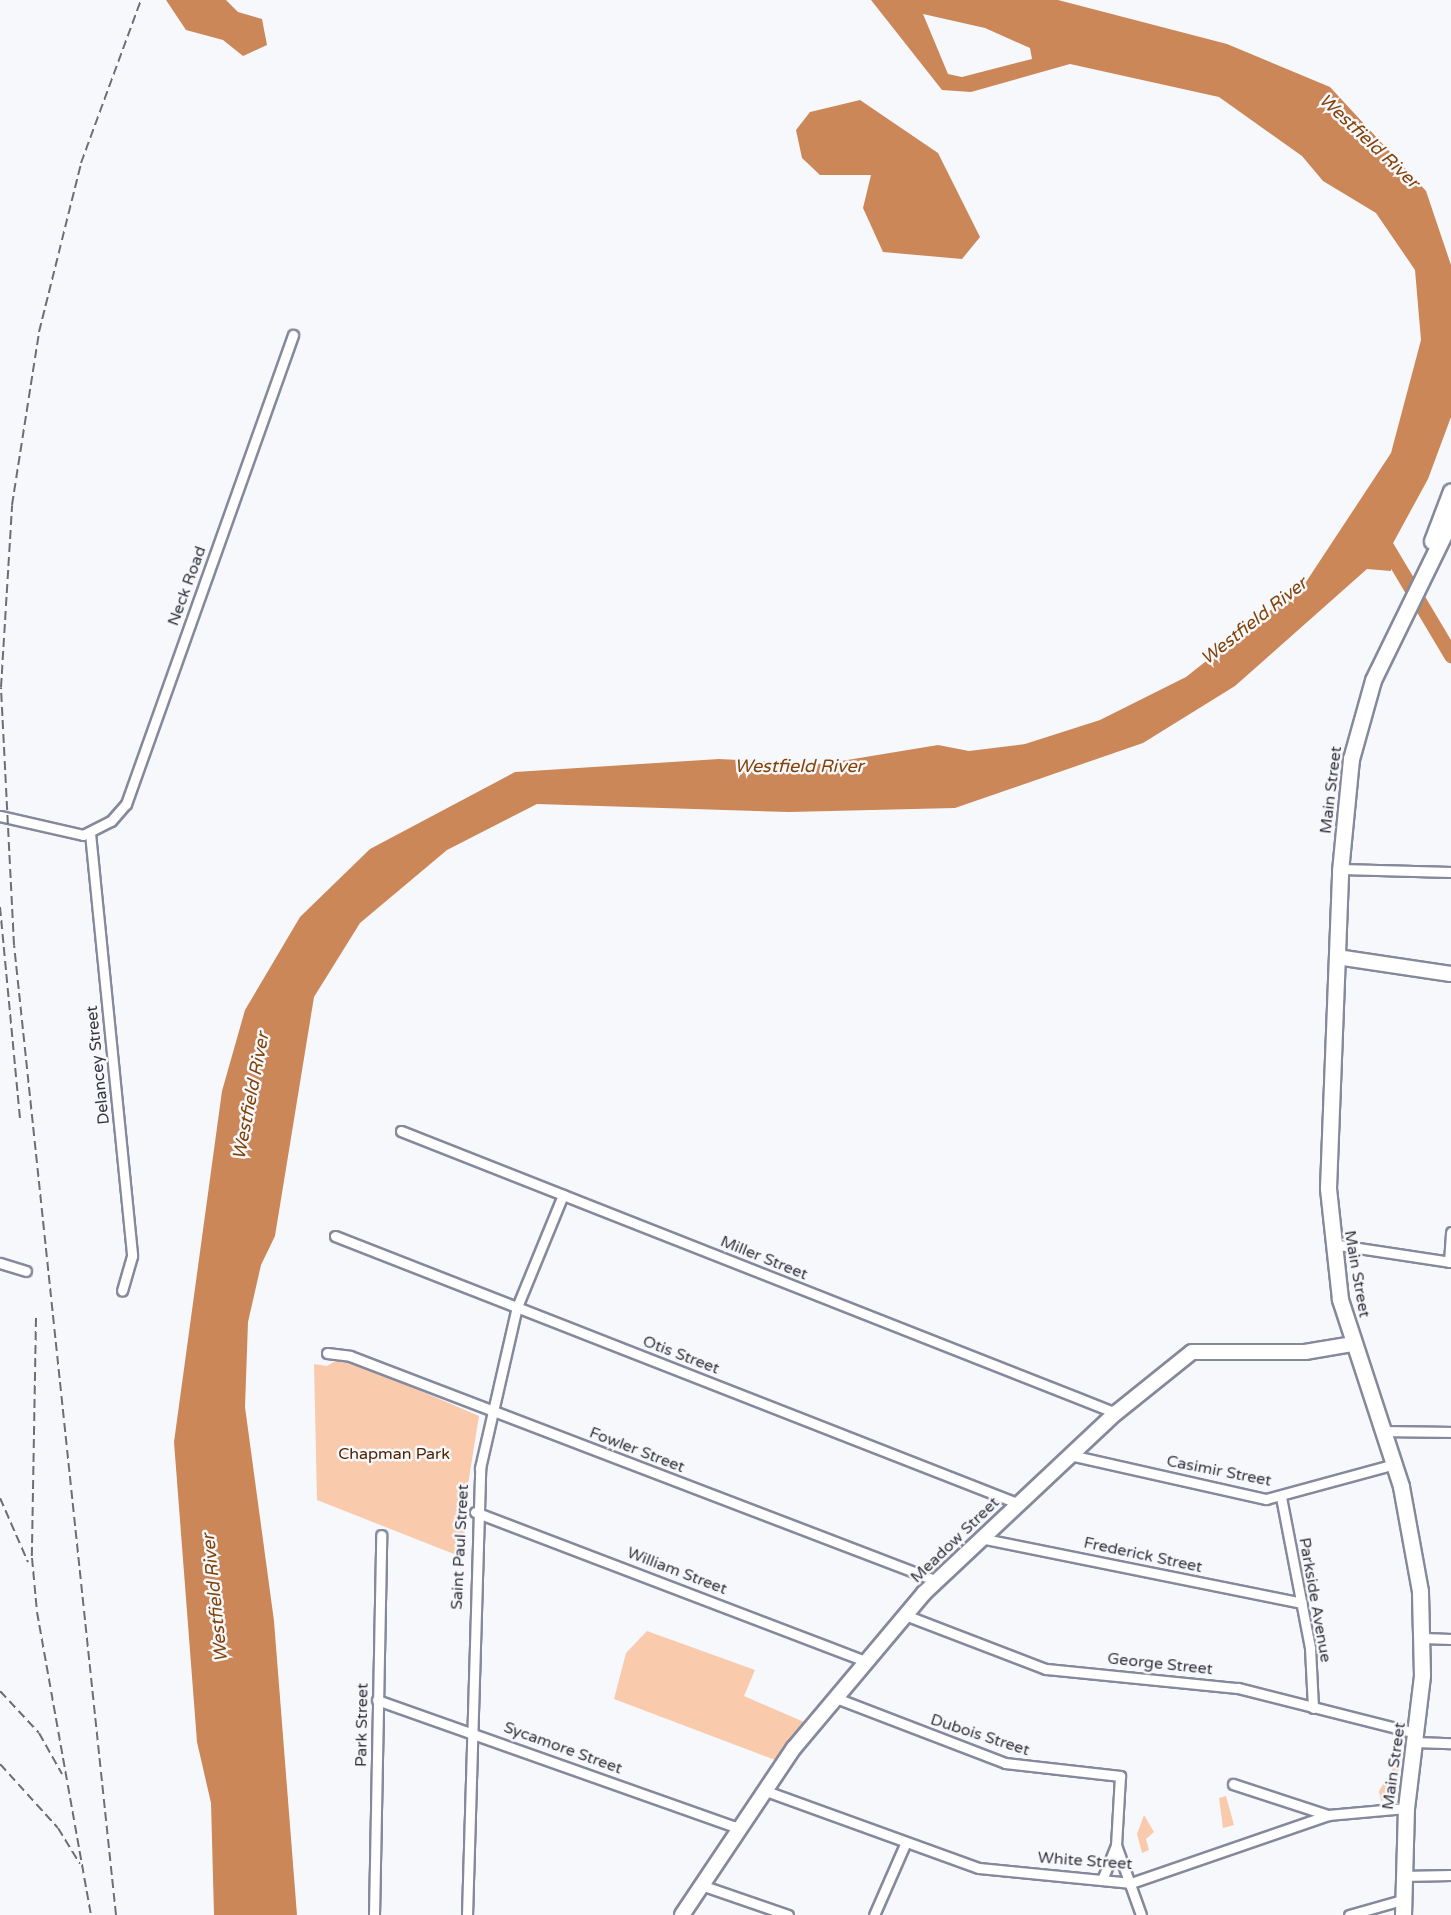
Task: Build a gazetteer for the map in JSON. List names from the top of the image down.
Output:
{
  "streets": {
    "main road": ["Main Street"],
    "street": [
      "Neck Road",
      "Delancey Street",
      "Miller Street",
      "Otis Street",
      "Fowler Street",
      "Casimir Street",
      "Meadow Street",
      "Saint Paul Street",
      "Frederick Street",
      "William Street",
      "Parkside Avenue",
      "George Street",
      "Park Street",
      "Dubois Street",
      "Sycamore Street",
      "White Street"
    ]
  },
  "crossings": [
    ["Neck Road", "Delancey Street"],
    ["Main Street", "Casimir Street"],
    ["Main Street", "Meadow Street"],
    ["Main Street", "George Street"],
    ["Main Street", "White Street"],
    ["Miller Street", "Meadow Street"],
    ["Miller Street", "Saint Paul Street"],
    ["Otis Street", "Meadow Street"],
    ["Otis Street", "Saint Paul Street"],
    ["Fowler Street", "Meadow Street"],
    ["Fowler Street", "Saint Paul Street"],
    ["Casimir Street", "Meadow Street"],
    ["Casimir Street", "Parkside Avenue"],
    ["Meadow Street", "Frederick Street"],
    ["Meadow Street", "William Street"],
    ["Meadow Street", "George Street"],
    ["Meadow Street", "Dubois Street"],
    ["Meadow Street", "Sycamore Street"],
    ["Meadow Street", "White Street"],
    ["Saint Paul Street", "William Street"],
    ["Saint Paul Street", "Sycamore Street"],
    ["Frederick Street", "Parkside Avenue"],
    ["Parkside Avenue", "George Street"],
    ["Park Street", "Sycamore Street"]
  ],
  "water": ["Westfield River"],
  "parks": ["Chapman Park"]
}
